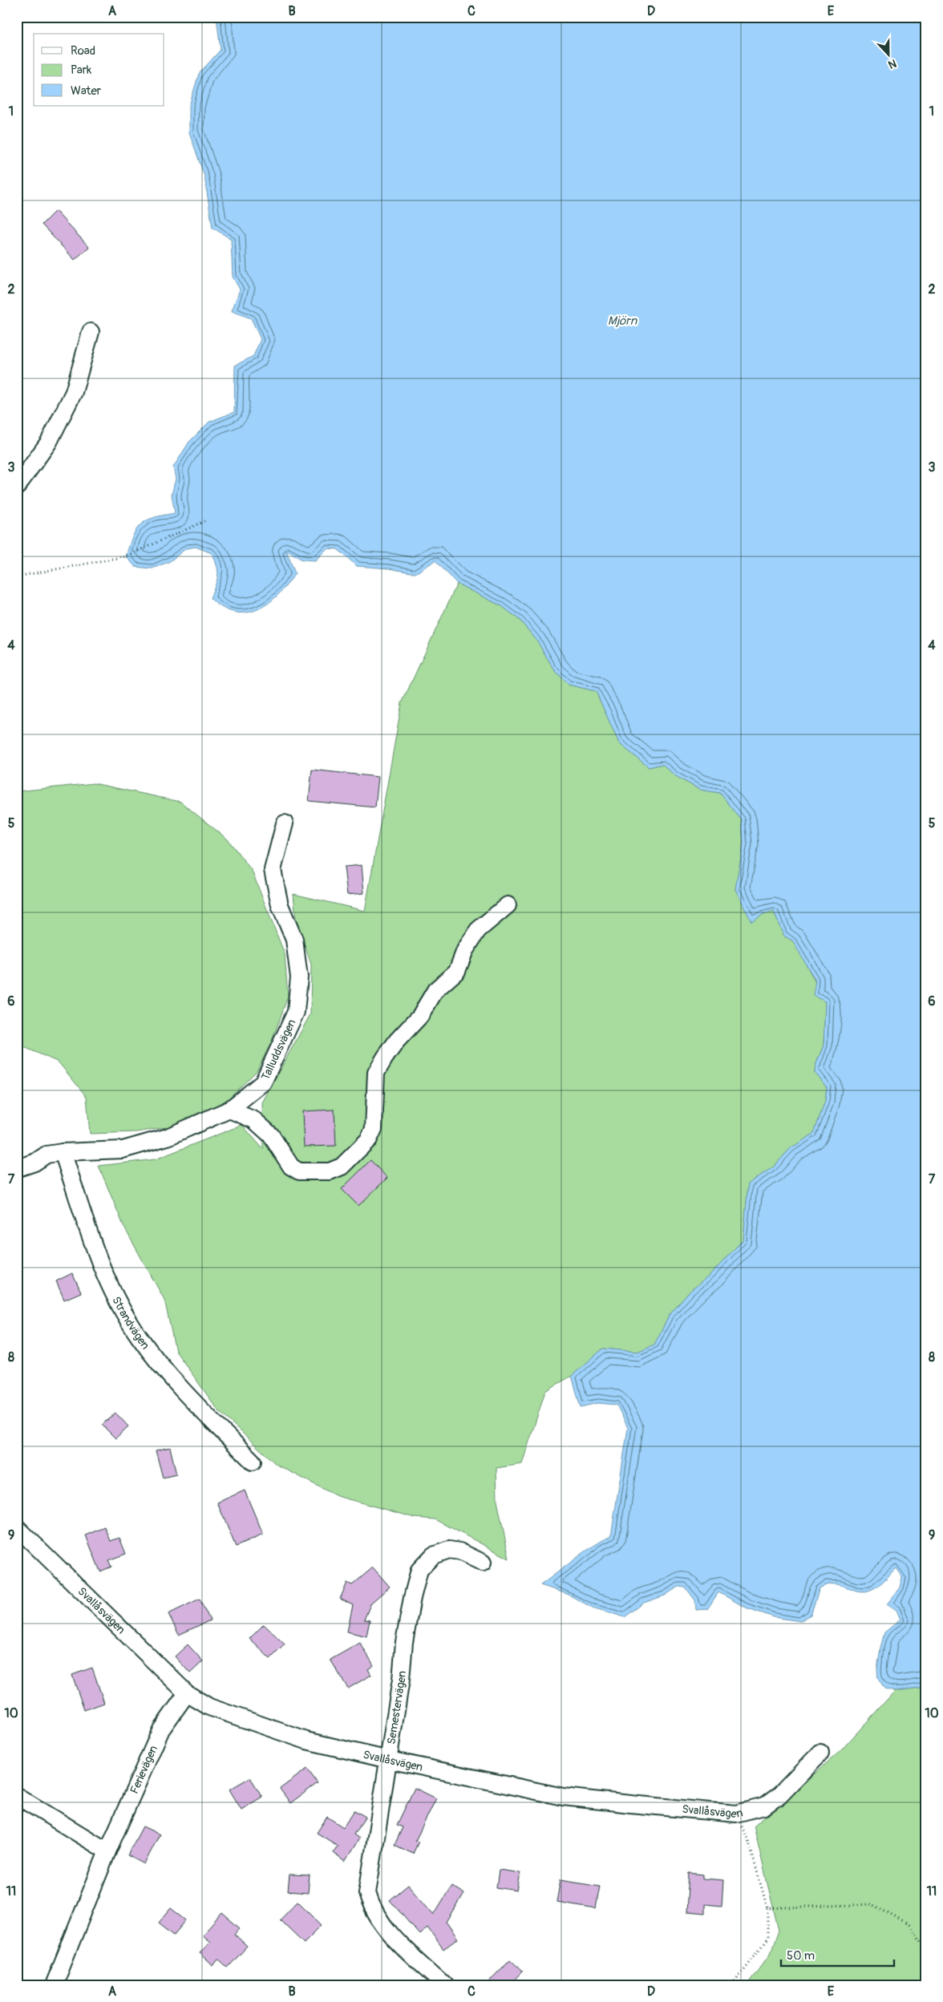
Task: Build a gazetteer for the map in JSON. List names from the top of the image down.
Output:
{
  "streets": {
    "street": [
      "Talluddsvägen",
      "Strandvägen",
      "Svallåsvägen",
      "Semestervägen",
      "Ferievägen"
    ]
  },
  "crossings": [
    ["Talluddsvägen", "Strandvägen"],
    ["Svallåsvägen", "Semestervägen"],
    ["Svallåsvägen", "Ferievägen"]
  ],
  "water": ["Mjörn"],
  "legend": ["Road", "Park", "Water"],
  "scale_bar": "50 m",
  "north": "bottom",
  "grid": {
    "columns": [
      "A",
      "B",
      "C",
      "D",
      "E"
    ],
    "rows": [
      "1",
      "2",
      "3",
      "4",
      "5",
      "6",
      "7",
      "8",
      "9",
      "10",
      "11"
    ]
  }
}
